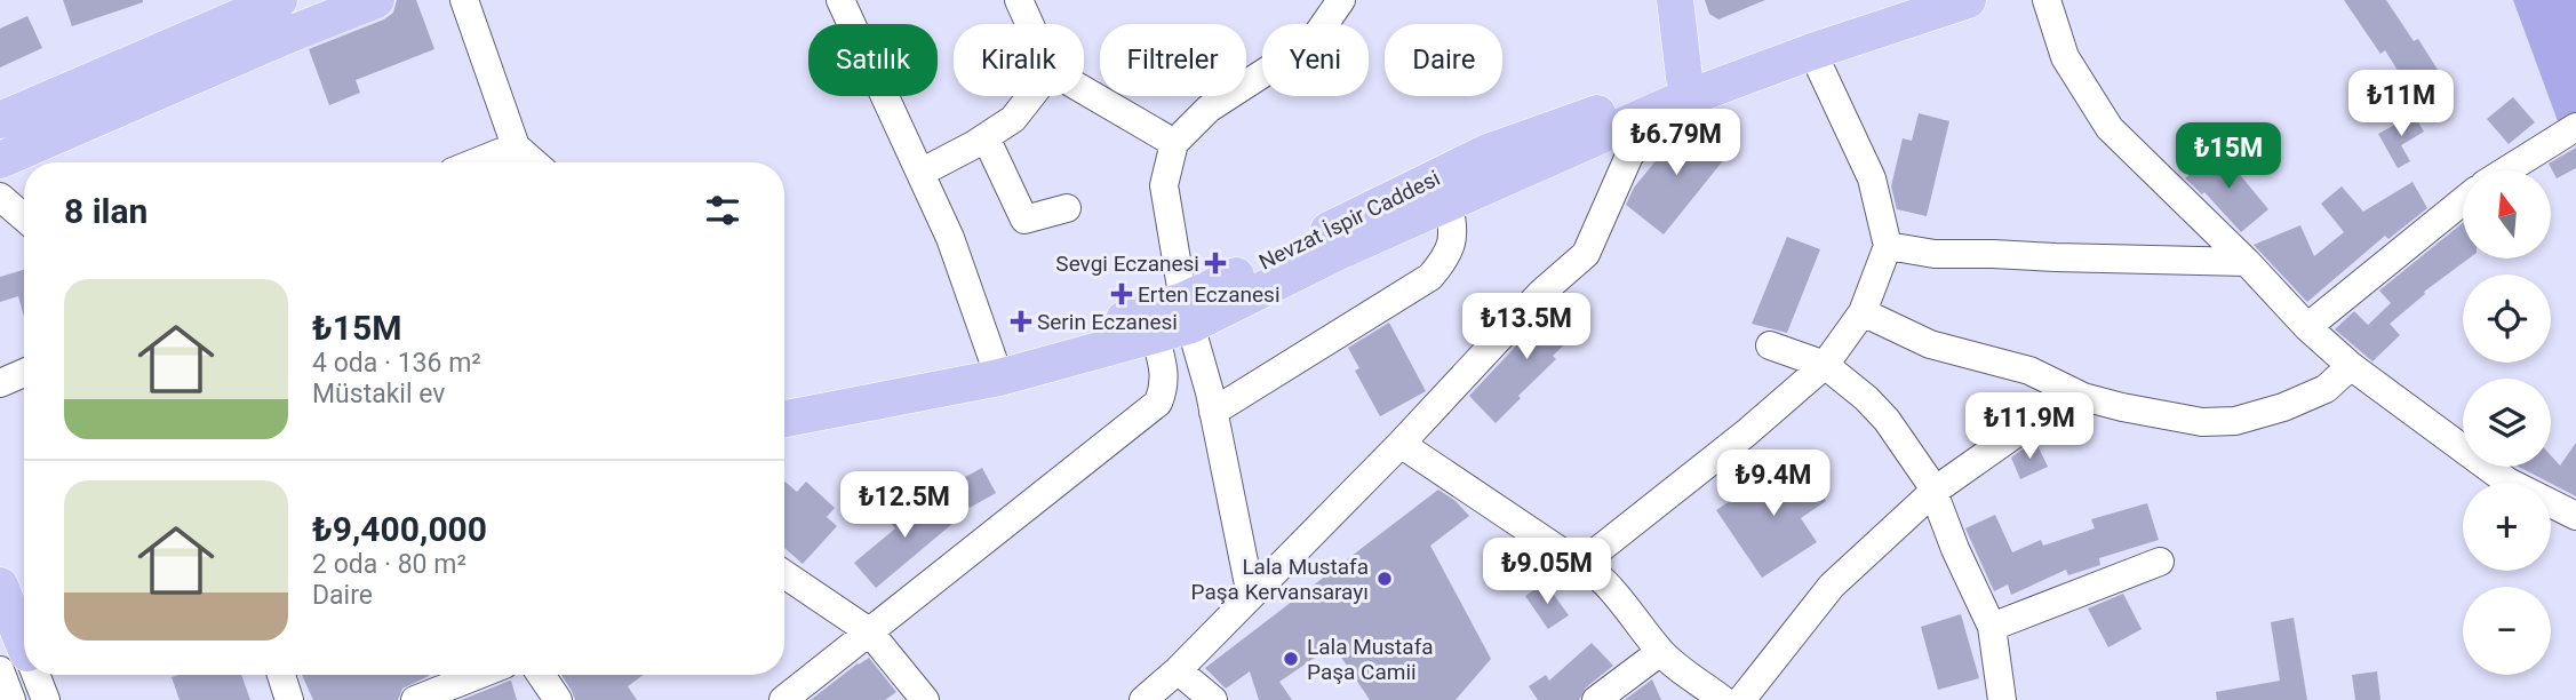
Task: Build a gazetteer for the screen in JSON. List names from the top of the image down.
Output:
{
  "streets": {
    "main road": ["Nevzat İspir Caddesi"]
  },
  "places": {
    "health": ["Sevgi Eczanesi", "Erten Eczanesi", "Serin Eczanesi"],
    "other": ["Lala Mustafa Paşa Kervansarayı", "Lala Mustafa Paşa Camii"]
  },
  "north": "top",
  "page": {
    "chip": [
      "Satılık",
      "Kiralık",
      "Filtreler",
      "Yeni",
      "Daire"
    ],
    "price": [
      "₺11M",
      "₺6.79M",
      "₺15M",
      "₺13.5M",
      "₺11.9M",
      "₺9.4M",
      "₺12.5M",
      "₺9.05M"
    ],
    "heading": "8 ilan",
    "map_buttons": ["+", "−"],
    "list": [
      {
        "name": "₺15M",
        "note": "4 oda · 136 m² · Müstakil ev"
      },
      {
        "name": "₺9,400,000",
        "note": "2 oda · 80 m² · Daire"
      }
    ]
  }
}
